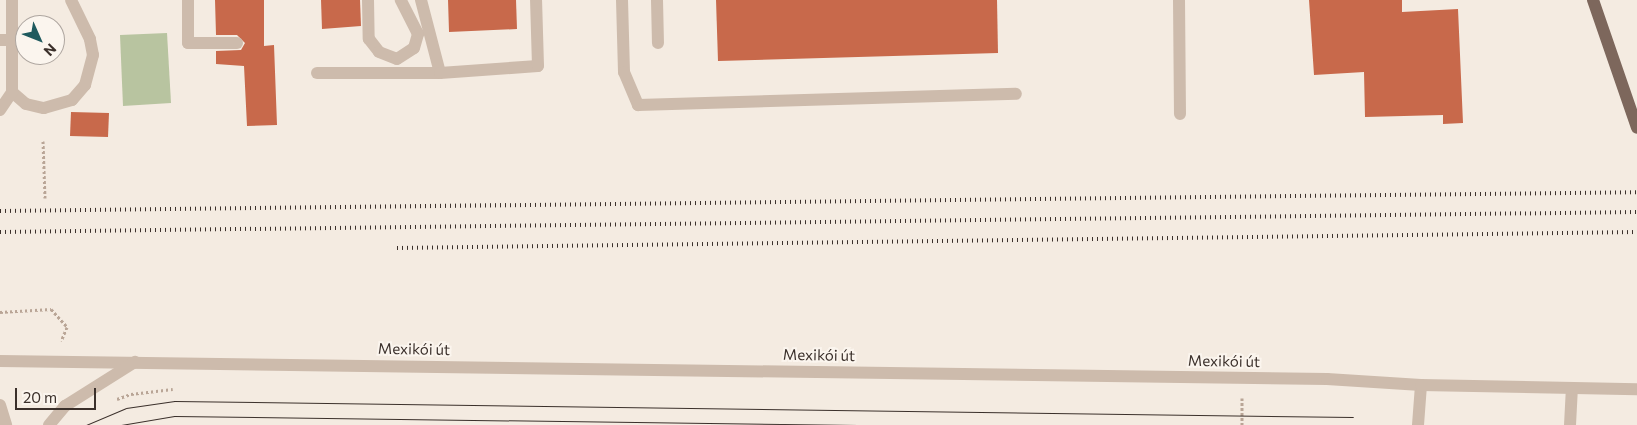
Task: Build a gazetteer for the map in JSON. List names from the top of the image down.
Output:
{
  "streets": {
    "street": ["Mexikói út"]
  },
  "scale_bar": "20 m",
  "north": "bottom right"
}
